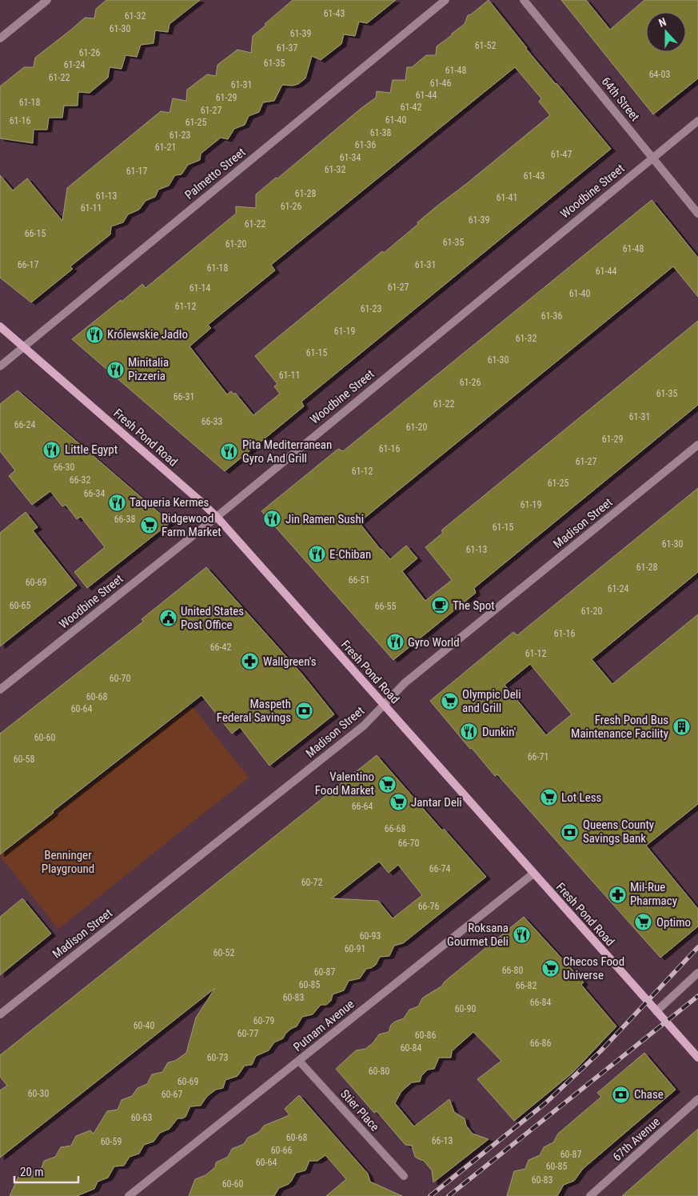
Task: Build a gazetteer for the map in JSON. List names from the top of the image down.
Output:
{
  "streets": {
    "main road": ["Fresh Pond Road"],
    "street": [
      "64th Street",
      "Palmetto Street",
      "Woodbine Street",
      "Madison Street",
      "Putnam Avenue",
      "Stier Place",
      "67th Avenue"
    ]
  },
  "crossings": [
    ["64th Street", "Woodbine Street"],
    ["Palmetto Street", "Fresh Pond Road"],
    ["Woodbine Street", "Fresh Pond Road"],
    ["Fresh Pond Road", "Madison Street"],
    ["Fresh Pond Road", "Putnam Avenue"],
    ["Putnam Avenue", "Stier Place"]
  ],
  "parks": ["Benninger Playground"],
  "places": {
    "restaurant": [
      "Królewskie Jadło",
      "Minitalia Pizzeria",
      "Little Egypt",
      "Pita Mediterranean Gyro And Grill",
      "Taqueria Kermes",
      "Jin Ramen Sushi",
      "E-Chiban",
      "Gyro World",
      "Dunkin'",
      "Roksana Gourmet Deli"
    ],
    "supermarket": [
      "Ridgewood Farm Market",
      "Olympic Deli and Grill",
      "Valentino Food Market",
      "Lot Less",
      "Jantar Deli",
      "Optimo",
      "Checos Food Universe"
    ],
    "cafe": ["The Spot"],
    "public building": ["United States Post Office"],
    "pharmacy": ["Wallgreen's", "Mil-Rue Pharmacy"],
    "bank": ["Maspeth Federal Savings", "Queens County Savings Bank", "Chase"],
    "building": ["Fresh Pond Bus Maintenance Facility"]
  },
  "house_numbers": [
    "61-43",
    "61-32",
    "61-30",
    "61-39",
    "61-52",
    "61-37",
    "61-26",
    "61-35",
    "61-24",
    "61-48",
    "64-03",
    "61-22",
    "61-46",
    "61-31",
    "61-44",
    "61-29",
    "61-18",
    "61-42",
    "61-27",
    "61-40",
    "61-16",
    "61-25",
    "61-38",
    "61-23",
    "61-36",
    "61-21",
    "61-47",
    "61-34",
    "61-32",
    "61-17",
    "61-43",
    "61-28",
    "61-13",
    "61-41",
    "61-26",
    "61-11",
    "61-39",
    "61-22",
    "66-15",
    "61-35",
    "61-20",
    "61-48",
    "66-17",
    "61-31",
    "61-18",
    "61-44",
    "61-27",
    "61-14",
    "61-40",
    "61-12",
    "61-23",
    "61-36",
    "61-19",
    "61-32",
    "61-15",
    "61-30",
    "61-11",
    "61-26",
    "61-35",
    "66-31",
    "61-22",
    "61-31",
    "66-33",
    "66-24",
    "61-20",
    "61-29",
    "61-16",
    "61-27",
    "66-30",
    "61-12",
    "66-32",
    "61-25",
    "66-34",
    "61-19",
    "66-38",
    "61-15",
    "61-30",
    "61-13",
    "61-28",
    "66-51",
    "60-69",
    "61-24",
    "60-65",
    "66-55",
    "61-20",
    "61-16",
    "66-42",
    "61-12",
    "60-70",
    "60-68",
    "60-64",
    "60-60",
    "66-71",
    "60-58",
    "66-64",
    "66-68",
    "66-70",
    "66-74",
    "60-72",
    "66-76",
    "60-93",
    "60-91",
    "60-52",
    "66-80",
    "60-87",
    "60-85",
    "66-82",
    "60-83",
    "66-84",
    "60-90",
    "60-79",
    "60-40",
    "60-77",
    "60-86",
    "66-86",
    "60-84",
    "60-73",
    "60-80",
    "60-69",
    "60-30",
    "60-67",
    "60-63",
    "60-68",
    "66-13",
    "60-59",
    "60-66",
    "60-87",
    "60-64",
    "60-85",
    "60-83",
    "60-60"
  ],
  "scale_bar": "20 m",
  "north": "top"
}
